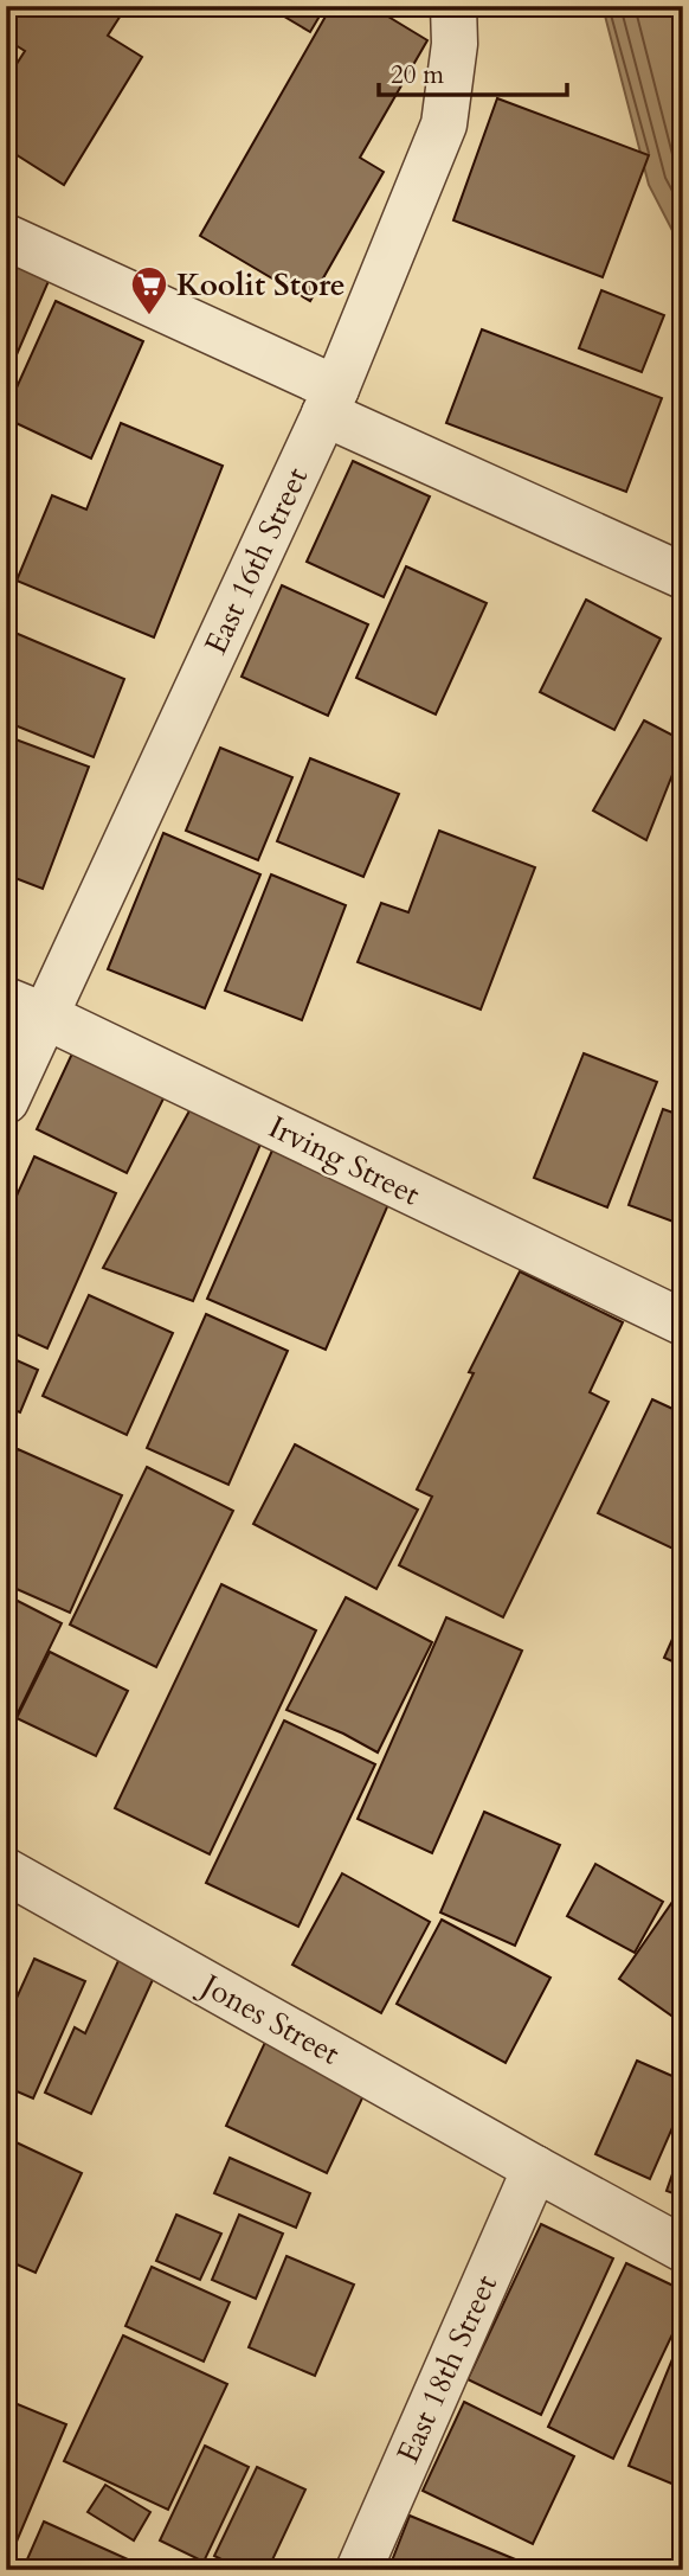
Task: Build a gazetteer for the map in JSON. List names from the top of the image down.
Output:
{
  "streets": {
    "street": [
      "East 16th Street",
      "Irving Street",
      "Jones Street",
      "East 18th Street"
    ]
  },
  "crossings": [
    ["East 16th Street", "Irving Street"],
    ["Jones Street", "East 18th Street"]
  ],
  "places": {
    "supermarket": ["Koolit Store"]
  },
  "scale_bar": "20 m"
}
